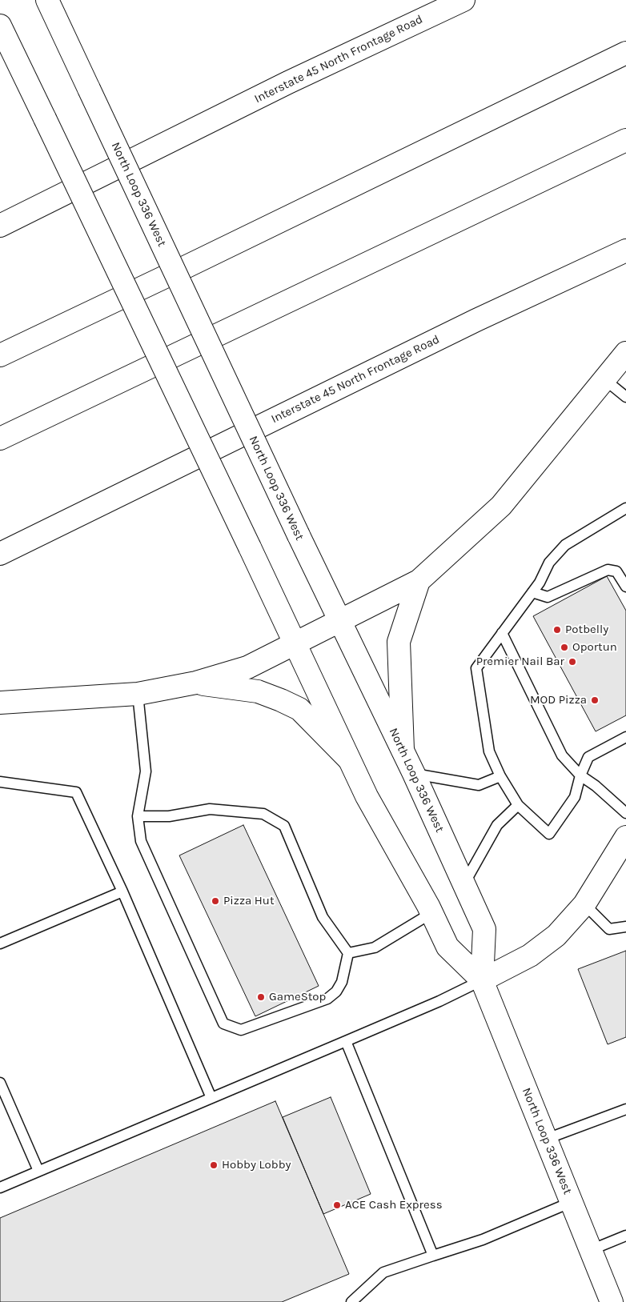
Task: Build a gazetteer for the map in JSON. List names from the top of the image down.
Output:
{
  "streets": {
    "main road": ["Interstate 45 North Frontage Road", "North Loop 336 West"]
  },
  "places": [
    "Potbelly",
    "Oportun",
    "Premier Nail Bar",
    "MOD Pizza",
    "Pizza Hut",
    "GameStop",
    "Hobby Lobby",
    "ACE Cash Express"
  ]
}
